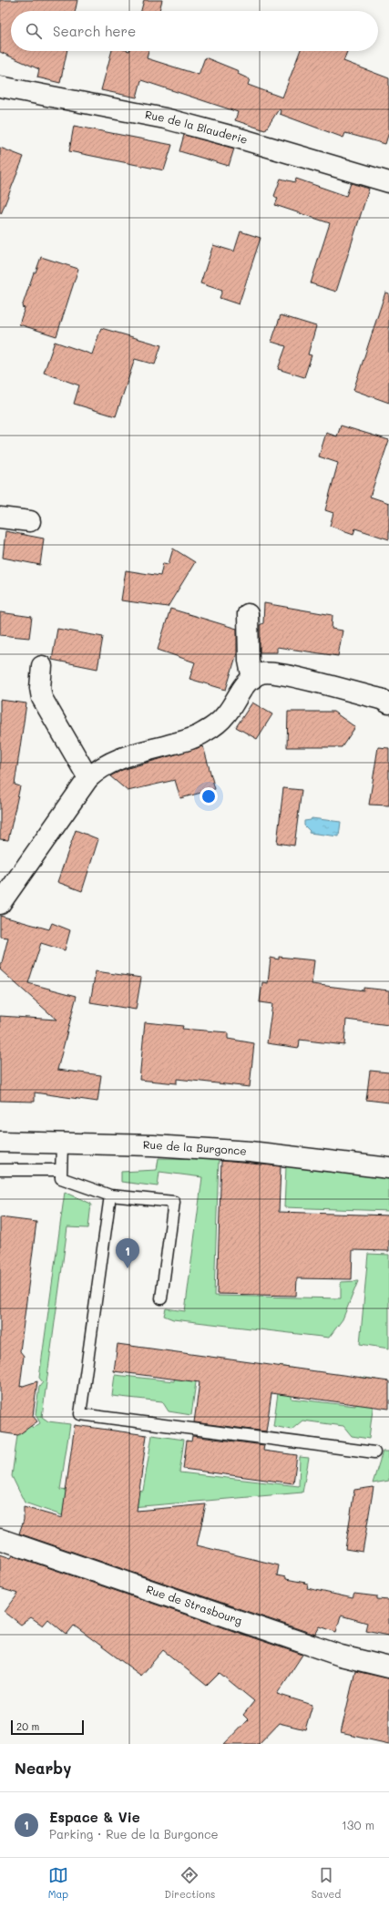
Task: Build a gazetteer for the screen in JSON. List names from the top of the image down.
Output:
{
  "streets": {
    "street": ["Rue de la Blauderie", "Rue de la Burgonce", "Rue de Strasbourg"]
  },
  "scale_bar": "20 m",
  "page": {
    "search": "Search here",
    "pins": "1",
    "scale": "20 m",
    "heading": "Nearby",
    "list": [
      {
        "mark": "1",
        "name": "Espace & Vie",
        "note": "Parking · Rue de la Burgonce",
        "value": "130 m"
      }
    ],
    "nav": ["Map", "Directions", "Saved"]
  }
}
